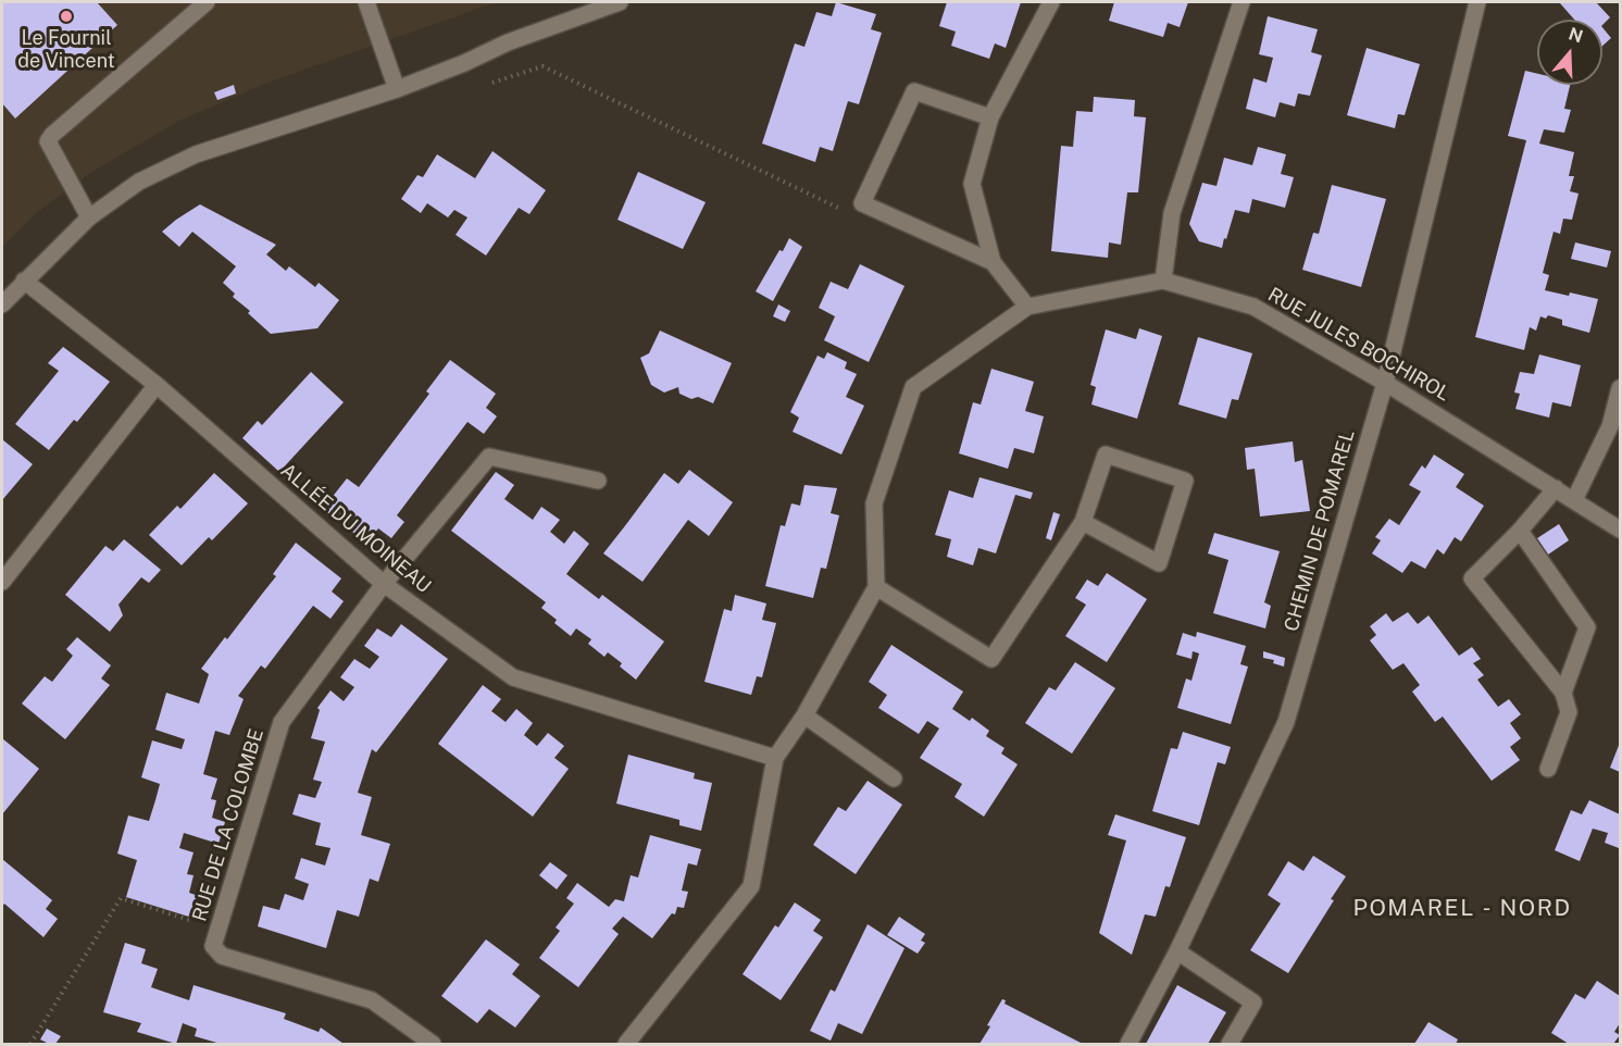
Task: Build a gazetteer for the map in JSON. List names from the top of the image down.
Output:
{
  "streets": {
    "street": [
      "RUE JULES BOCHIROL",
      "ALLÉE DU MOINEAU",
      "CHEMIN DE POMAREL",
      "RUE DE LA COLOMBE"
    ]
  },
  "crossings": [
    ["RUE JULES BOCHIROL", "CHEMIN DE POMAREL"],
    ["ALLÉE DU MOINEAU", "RUE DE LA COLOMBE"]
  ],
  "districts": ["POMAREL - NORD"],
  "places": ["Le Fournil de Vincent"],
  "north": "top"
}
